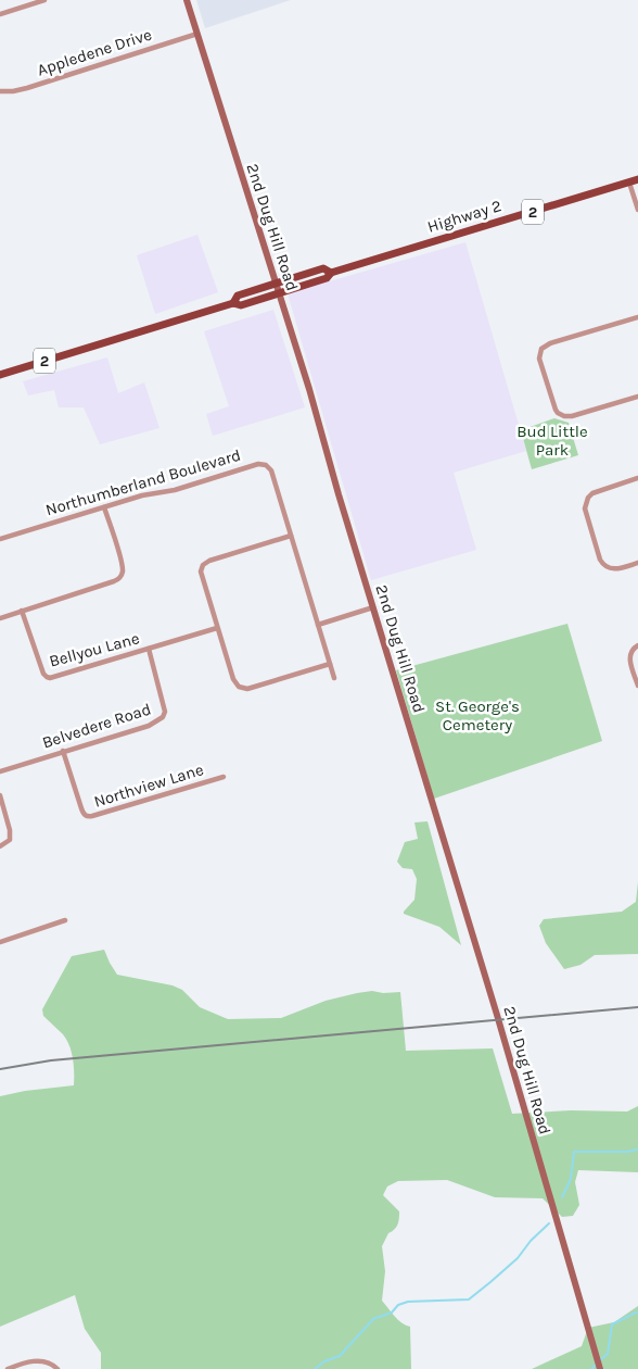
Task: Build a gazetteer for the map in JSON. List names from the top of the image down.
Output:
{
  "streets": {
    "main road": ["2", "Highway 2"],
    "street": [
      "Appledene Drive",
      "2nd Dug Hill Road",
      "Northumberland Boulevard",
      "Bellyou Lane",
      "Belvedere Road",
      "Northview Lane"
    ]
  },
  "crossings": [
    ["Appledene Drive", "2nd Dug Hill Road"],
    ["Highway 2", "2nd Dug Hill Road"],
    ["Bellyou Lane", "Belvedere Road"],
    ["Belvedere Road", "Northview Lane"]
  ],
  "parks": ["Bud Little Park", "St. George's Cemetery"]
}
